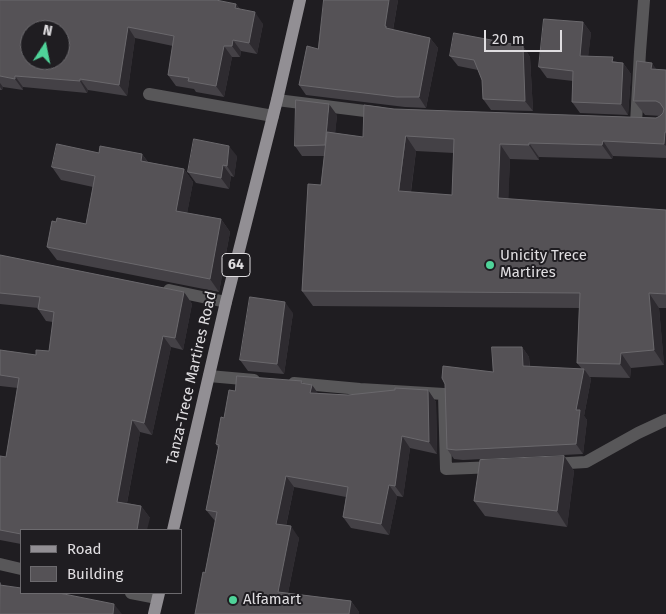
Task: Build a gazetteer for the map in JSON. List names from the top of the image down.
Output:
{
  "streets": {
    "main road": ["64", "Tanza-Trece Martires Road"]
  },
  "places": ["Unicity Trece Martires", "Alfamart"],
  "legend": ["Road", "Building"],
  "scale_bar": "20 m",
  "north": "top"
}
